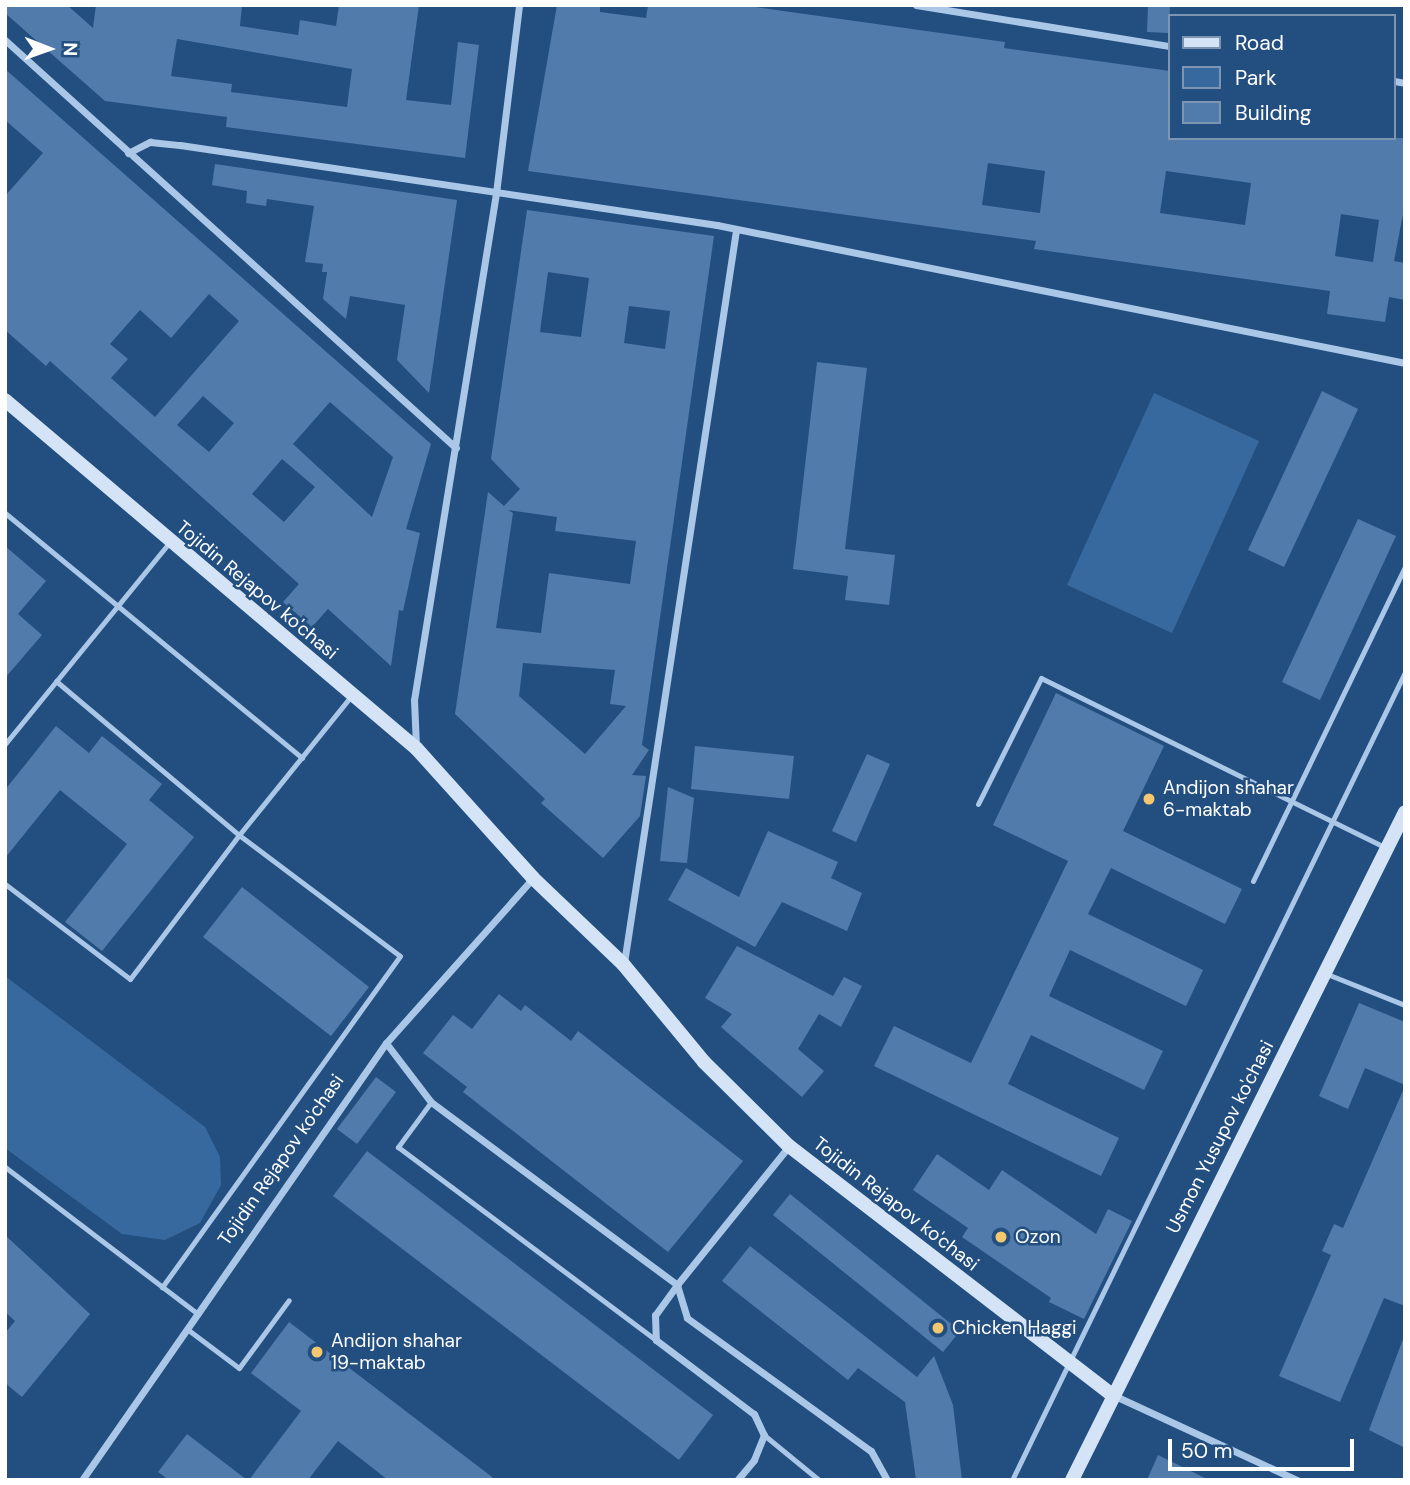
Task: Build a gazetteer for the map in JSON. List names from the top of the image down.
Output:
{
  "streets": {
    "street": ["Tojidin Rejapov ko'chasi", "Usmon Yusupov ko'chasi"]
  },
  "crossings": [
    ["Tojidin Rejapov ko'chasi", "Usmon Yusupov ko'chasi"]
  ],
  "places": [
    "Andijon shahar 6-maktab",
    "Ozon",
    "Chicken Haggi",
    "Andijon shahar 19-maktab"
  ],
  "legend": ["Road", "Park", "Building"],
  "scale_bar": "50 m",
  "north": "right"
}
